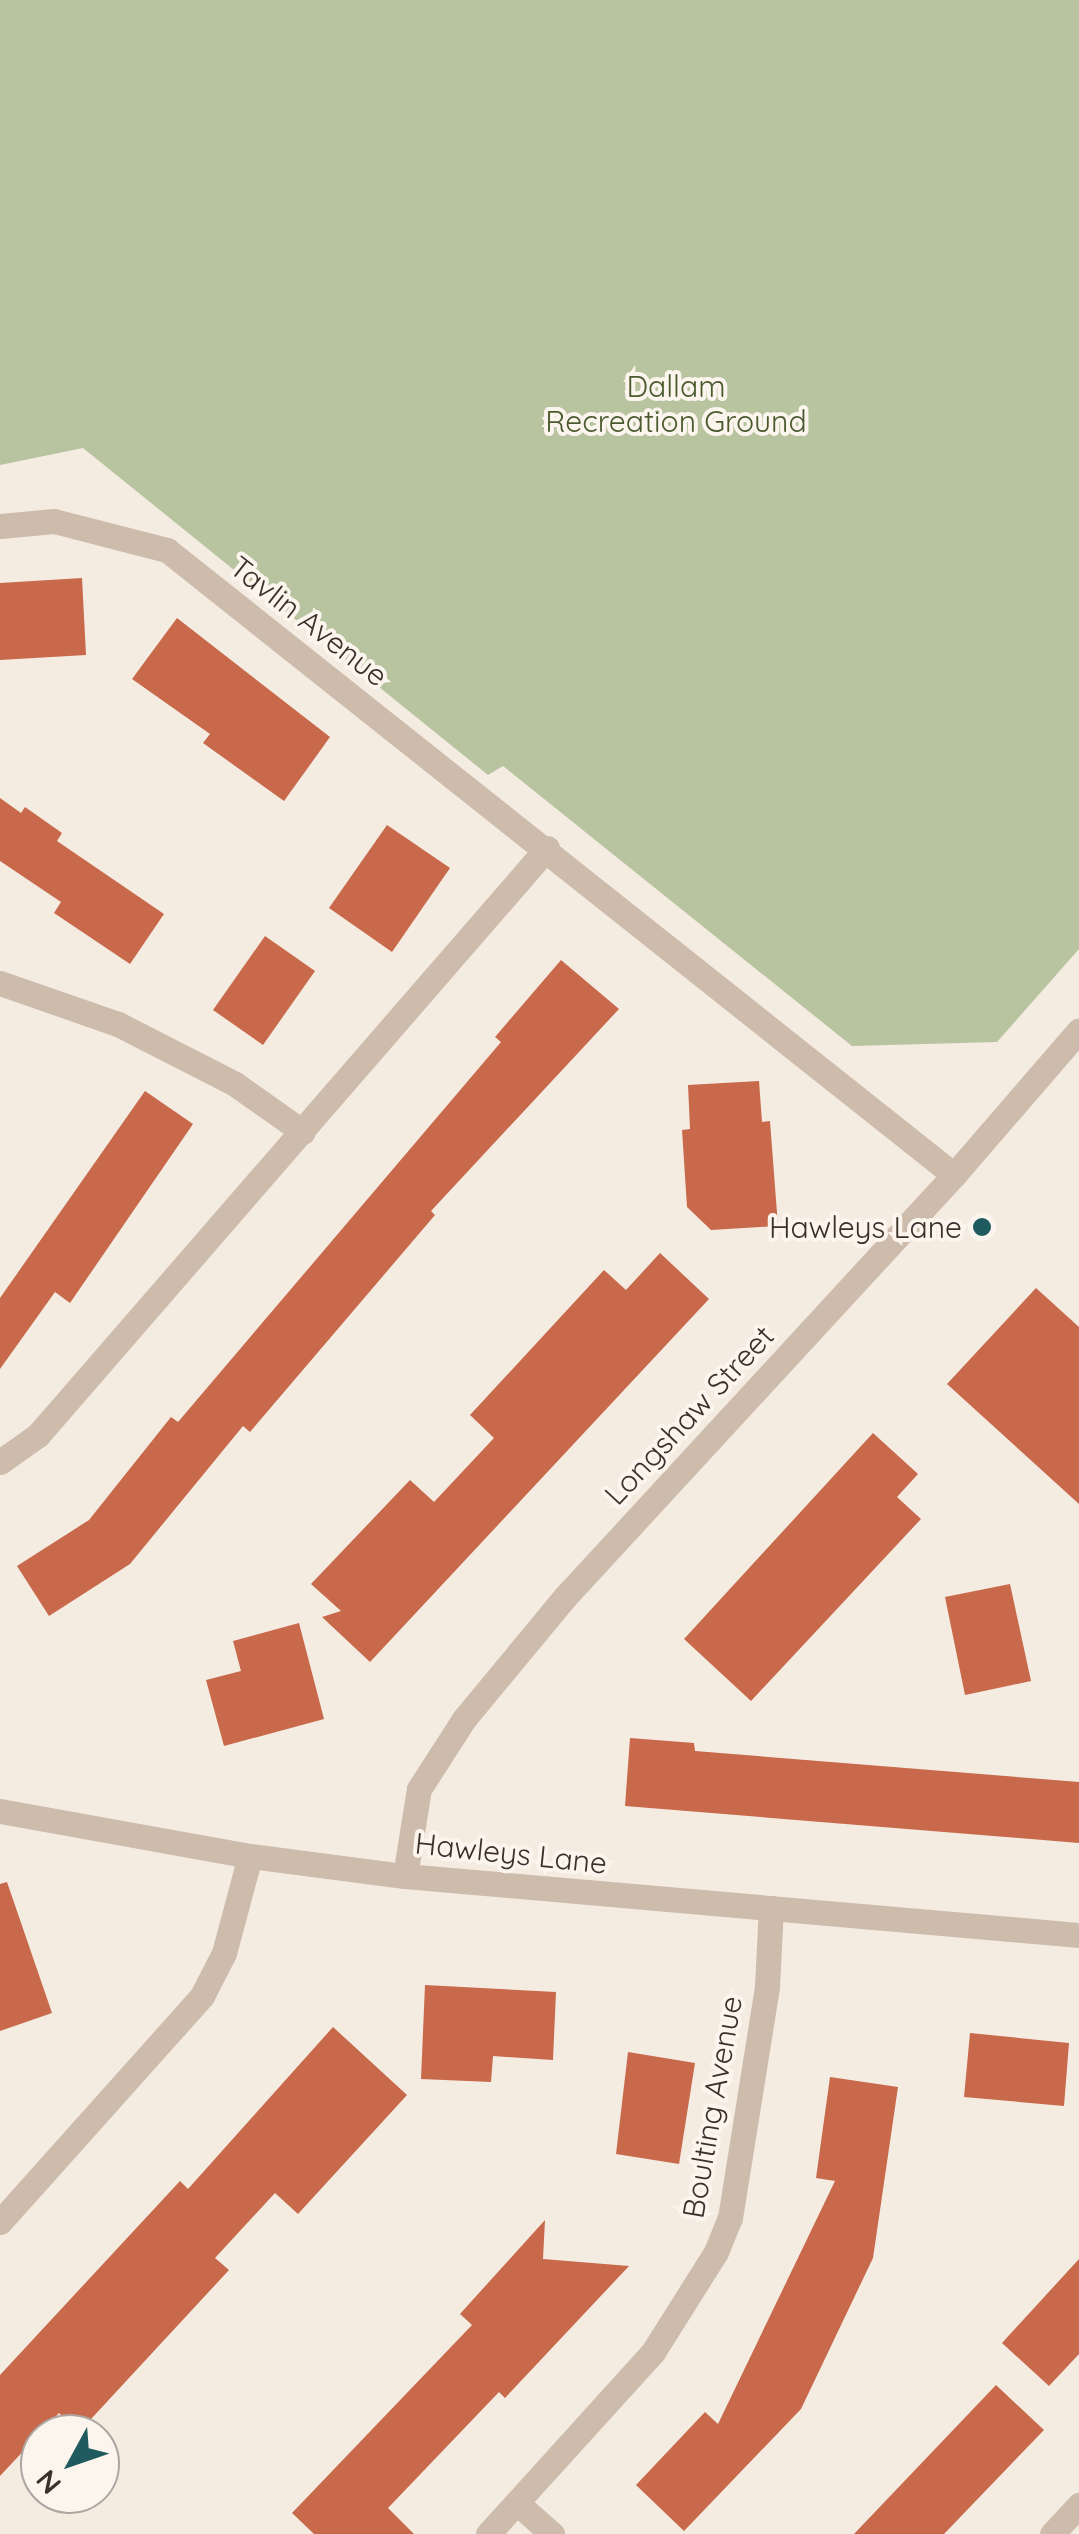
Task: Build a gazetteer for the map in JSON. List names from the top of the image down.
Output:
{
  "streets": {
    "street": [
      "Tavlin Avenue",
      "Longshaw Street",
      "Hawleys Lane",
      "Boulting Avenue"
    ]
  },
  "crossings": [
    ["Tavlin Avenue", "Longshaw Street"],
    ["Longshaw Street", "Hawleys Lane"],
    ["Hawleys Lane", "Boulting Avenue"]
  ],
  "parks": ["Dallam Recreation Ground"],
  "places": ["Hawleys Lane"],
  "north": "bottom left"
}
